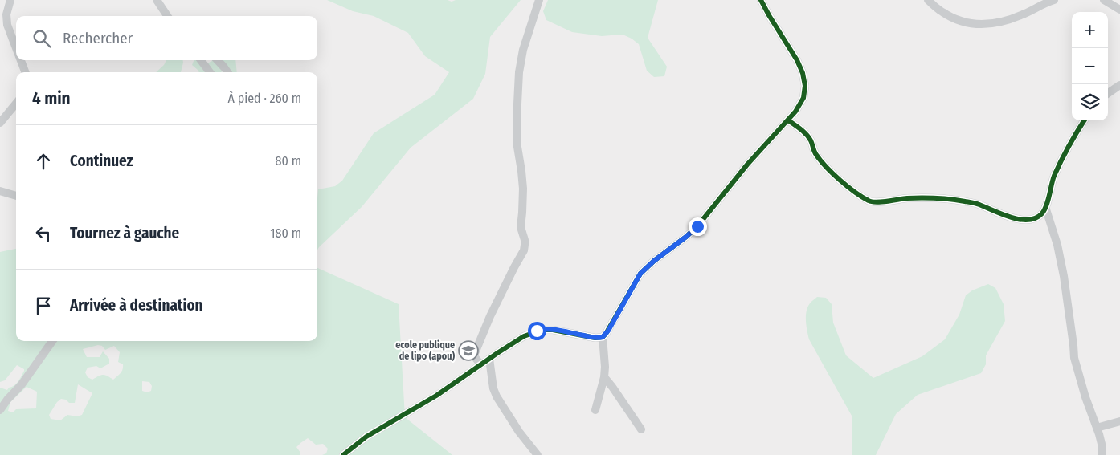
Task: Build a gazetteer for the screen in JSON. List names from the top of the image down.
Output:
{
  "places": {
    "school or university": ["ecole publique de lipo (apou)"]
  },
  "page": {
    "map_buttons": ["+", "−"],
    "search": "Rechercher",
    "heading": ["4 min", "À pied · 260 m"],
    "list": [
      ["Continuez", "80 m"],
      ["Tournez à gauche", "180 m"],
      "Arrivée à destination"
    ]
  }
}
